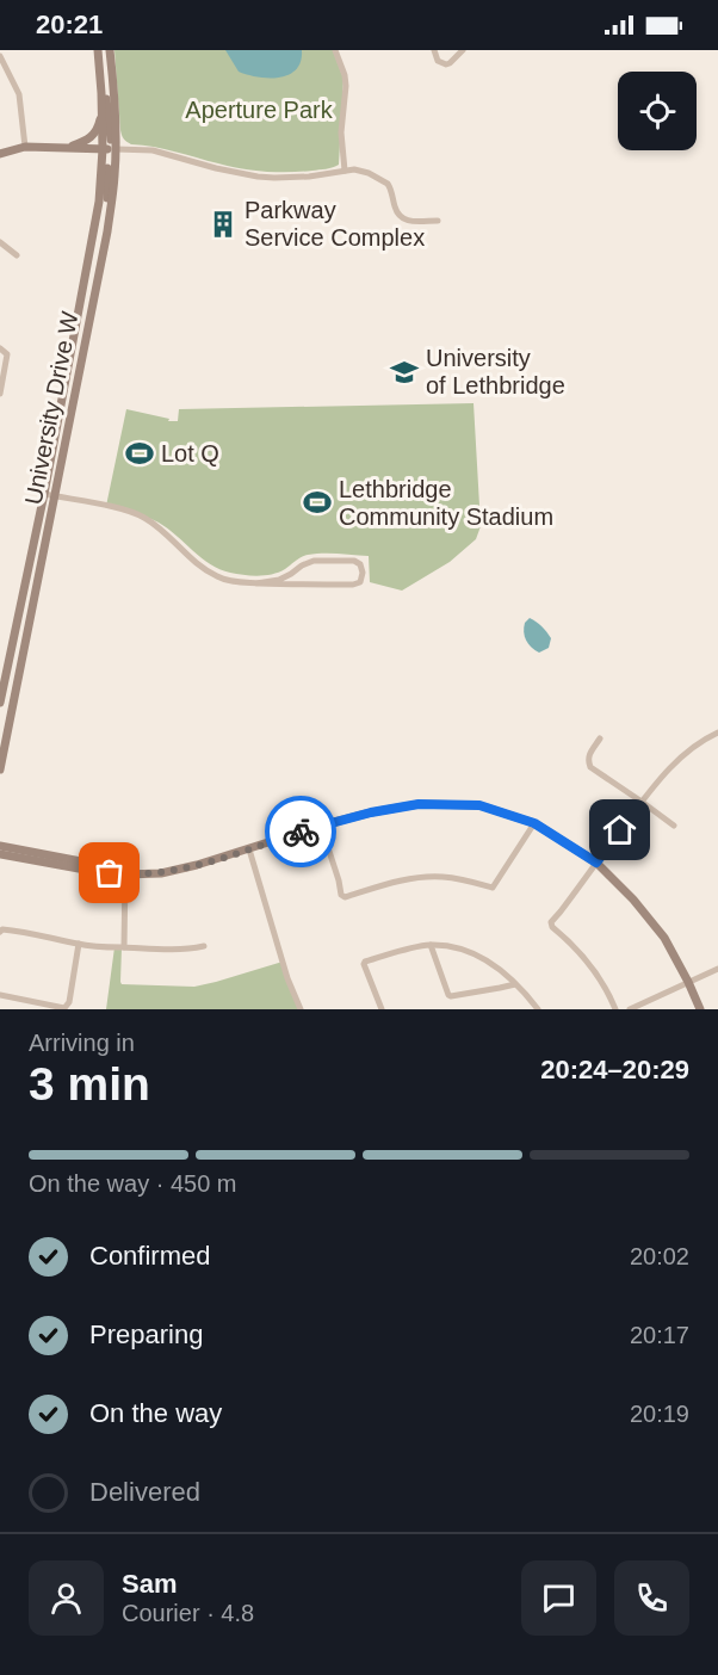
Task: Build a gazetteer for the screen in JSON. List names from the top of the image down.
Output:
{
  "streets": {
    "main road": ["University Drive W"]
  },
  "parks": ["Aperture Park"],
  "places": {
    "building": ["Parkway Service Complex"],
    "school or university": ["University of Lethbridge"],
    "sports": ["Lot Q", "Lethbridge Community Stadium"]
  },
  "page": {
    "status": "20:21",
    "heading": ["3 min", "Arriving in", "20:24–20:29"],
    "panel": ["Sam", "Courier · 4.8"],
    "bar": "On the way · 450 m",
    "list": [
      ["Confirmed", "20:02"],
      ["Preparing", "20:17"],
      ["On the way", "20:19"],
      "Delivered"
    ]
  }
}
